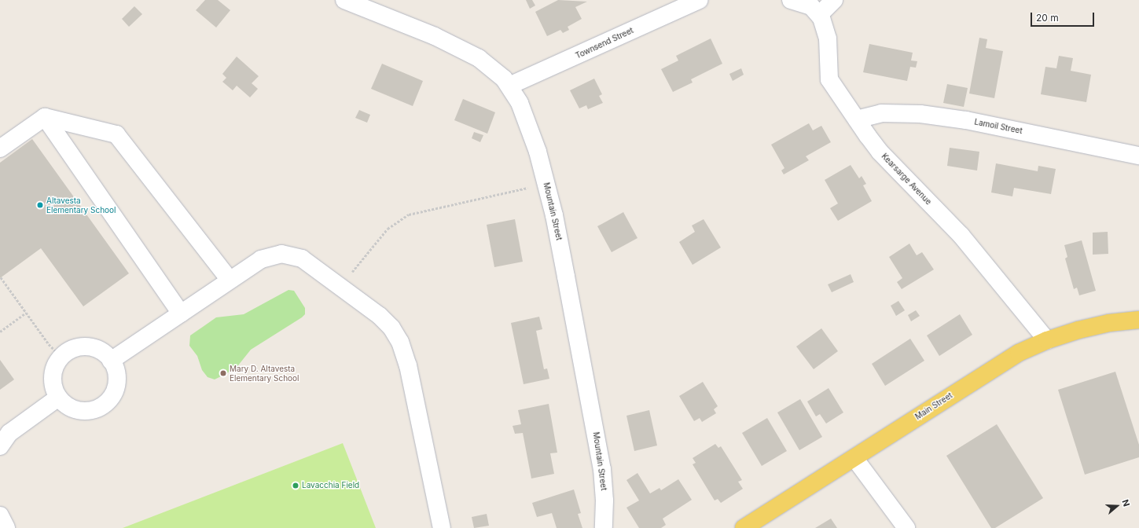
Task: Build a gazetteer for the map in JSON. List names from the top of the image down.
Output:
{
  "streets": {
    "main road": ["Main Street"],
    "street": [
      "Townsend Street",
      "Lamoil Street",
      "Kearsarge Avenue",
      "Mountain Street"
    ]
  },
  "crossings": [
    ["Townsend Street", "Mountain Street"],
    ["Lamoil Street", "Kearsarge Avenue"],
    ["Kearsarge Avenue", "Main Street"]
  ],
  "places": ["Altavesta Elementary School", "Mary D. Altavesta Elementary School", "Lavacchia Field"],
  "scale_bar": "20 m",
  "north": "right"
}
